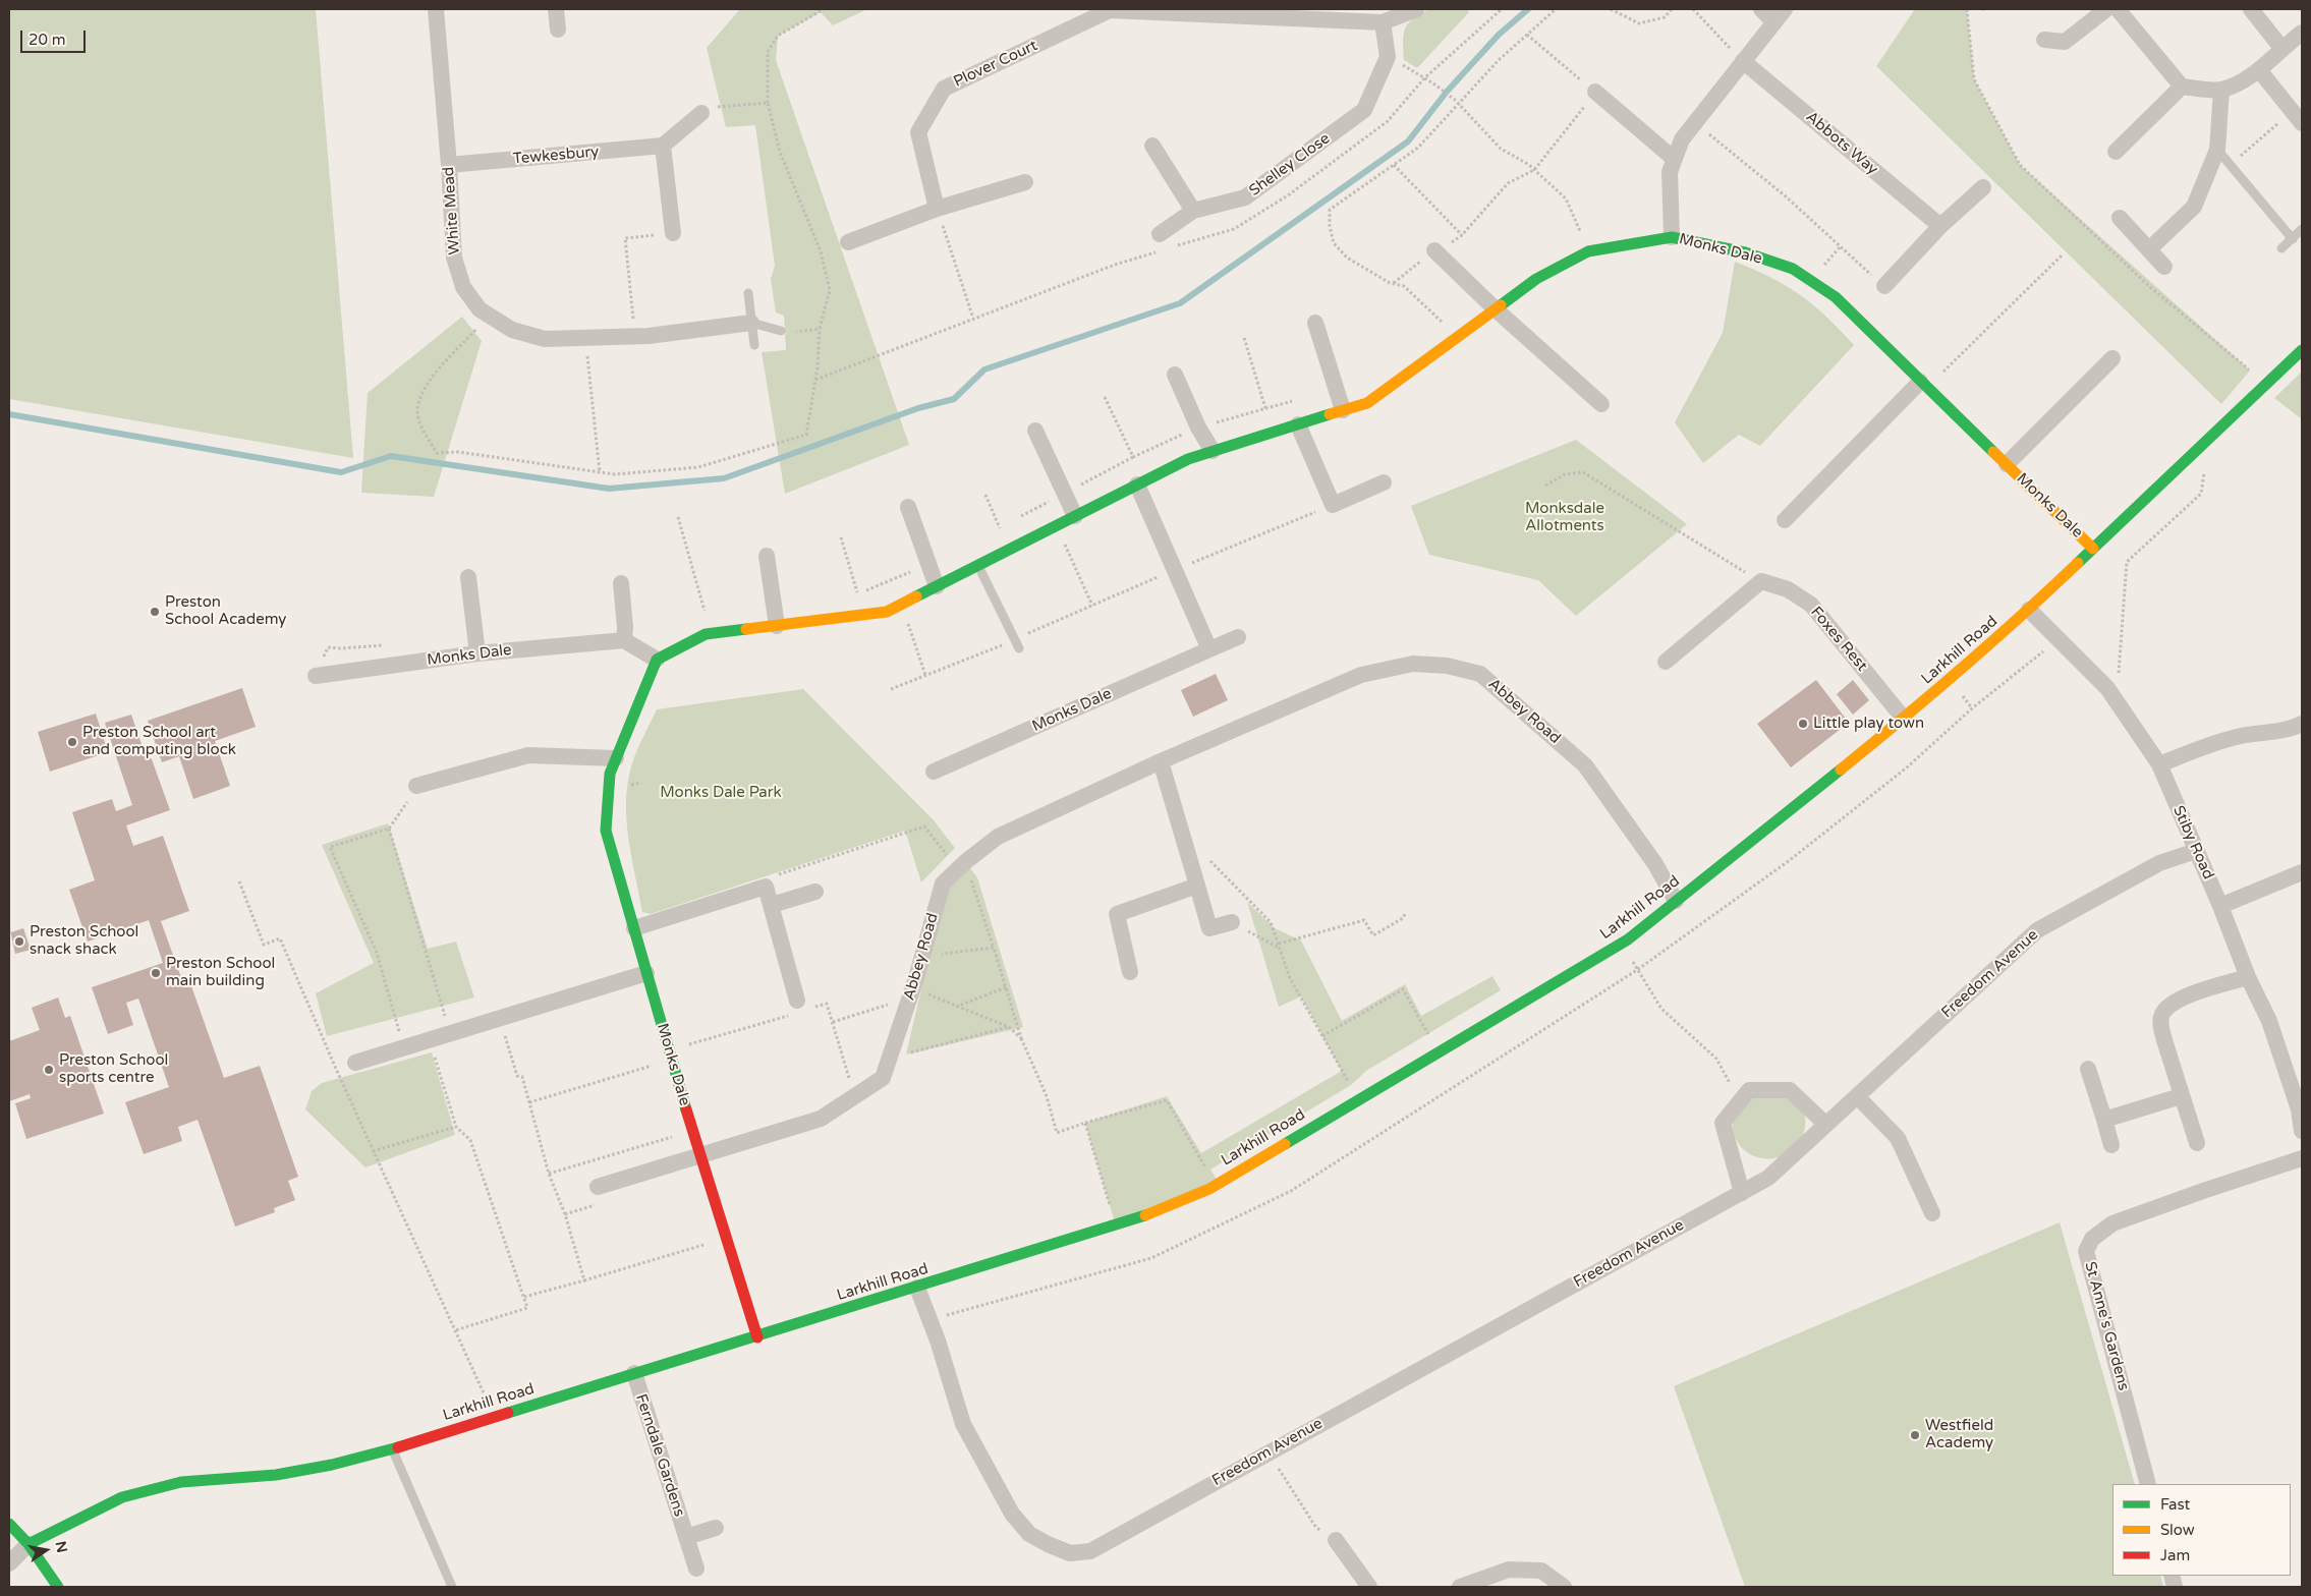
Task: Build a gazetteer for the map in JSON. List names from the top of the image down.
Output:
{
  "streets": {
    "street": [
      "Plover Court",
      "Abbots Way",
      "Tewkesbury",
      "Shelley Close",
      "White Mead",
      "Monks Dale",
      "Foxes Rest",
      "Larkhill Road",
      "Abbey Road",
      "Stiby Road",
      "Freedom Avenue",
      "St Anne's Gardens",
      "Ferndale Gardens"
    ]
  },
  "crossings": [
    ["Tewkesbury", "White Mead"],
    ["Monks Dale", "Larkhill Road"],
    ["Monks Dale", "Abbey Road"],
    ["Foxes Rest", "Larkhill Road"],
    ["Larkhill Road", "Abbey Road"],
    ["Larkhill Road", "Stiby Road"],
    ["Larkhill Road", "Freedom Avenue"],
    ["Larkhill Road", "Ferndale Gardens"],
    ["Stiby Road", "Freedom Avenue"]
  ],
  "parks": ["Monksdale Allotments", "Monks Dale Park"],
  "places": [
    "Preston School Academy",
    "Little play town",
    "Preston School art and computing block",
    "Preston School snack shack",
    "Preston School main building",
    "Preston School sports centre",
    "Westfield Academy"
  ],
  "legend": ["Fast", "Slow", "Jam"],
  "scale_bar": "20 m",
  "north": "right"
}
